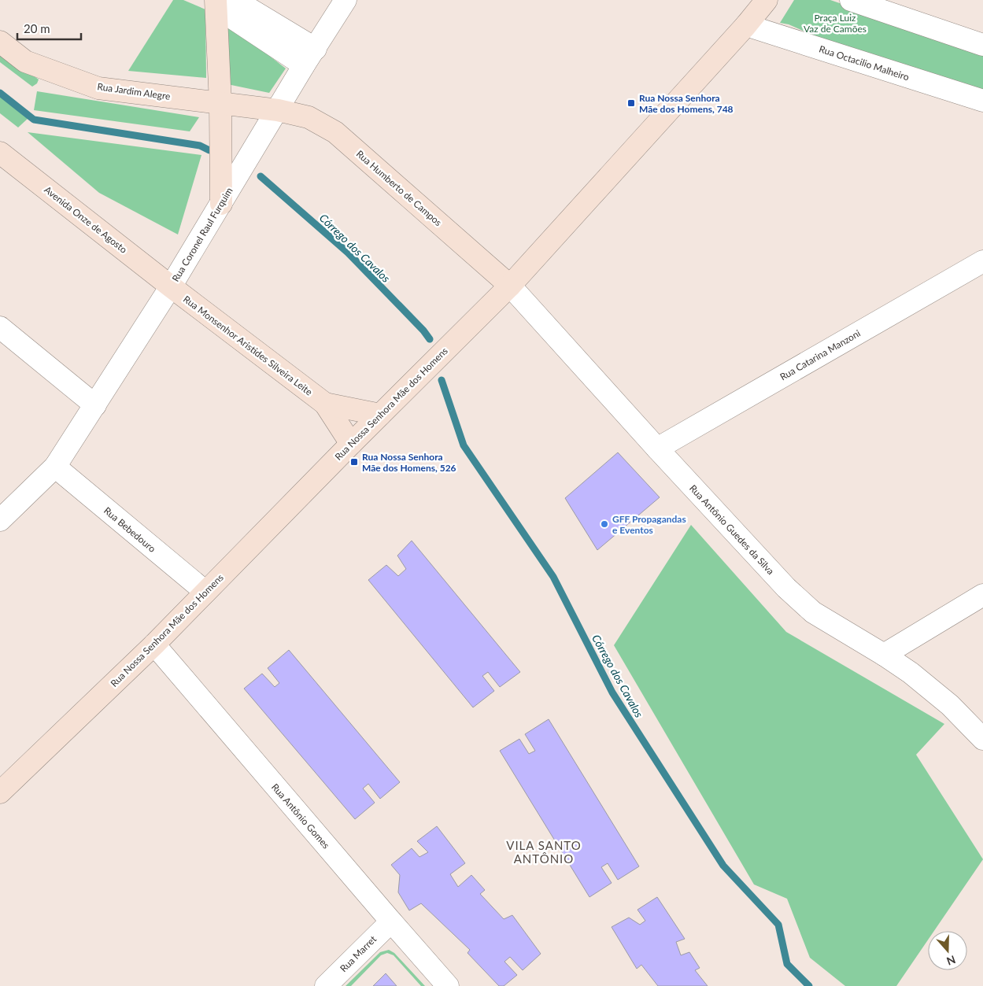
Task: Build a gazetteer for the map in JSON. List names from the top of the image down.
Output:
{
  "streets": {
    "street": [
      "Rua Octacilio Malheiro",
      "Rua Jardim Alegre",
      "Rua Humberto de Campos",
      "Avenida Onze de Agosto",
      "Rua Coronel Raul Furquim",
      "Rua Monsenhor Aristides Silveira Leite",
      "Rua Catarina Manzoni",
      "Rua Nossa Senhora Mãe dos Homens",
      "Rua Bebedouro",
      "Rua Antônio Guedes da Silva",
      "Rua Antônio Gomes",
      "Rua Marret"
    ]
  },
  "crossings": [
    ["Rua Octacilio Malheiro", "Rua Nossa Senhora Mãe dos Homens"],
    ["Rua Jardim Alegre", "Rua Humberto de Campos"],
    ["Rua Jardim Alegre", "Rua Coronel Raul Furquim"],
    ["Rua Humberto de Campos", "Rua Coronel Raul Furquim"],
    ["Rua Humberto de Campos", "Rua Nossa Senhora Mãe dos Homens"],
    ["Rua Humberto de Campos", "Rua Antônio Guedes da Silva"],
    ["Avenida Onze de Agosto", "Rua Coronel Raul Furquim"],
    ["Avenida Onze de Agosto", "Rua Monsenhor Aristides Silveira Leite"],
    ["Rua Coronel Raul Furquim", "Rua Monsenhor Aristides Silveira Leite"],
    ["Rua Coronel Raul Furquim", "Rua Bebedouro"],
    ["Rua Monsenhor Aristides Silveira Leite", "Rua Nossa Senhora Mãe dos Homens"],
    ["Rua Catarina Manzoni", "Rua Antônio Guedes da Silva"],
    ["Rua Nossa Senhora Mãe dos Homens", "Rua Bebedouro"],
    ["Rua Nossa Senhora Mãe dos Homens", "Rua Antônio Guedes da Silva"],
    ["Rua Nossa Senhora Mãe dos Homens", "Rua Antônio Gomes"],
    ["Rua Antônio Gomes", "Rua Marret"]
  ],
  "districts": ["VILA SANTO ANTÔNIO"],
  "water": ["Córrego dos Cavalos"],
  "parks": ["Praça Luiz Vaz de Camões"],
  "places": {
    "transit": ["Rua Nossa Senhora Mãe dos Homens, 748", "Rua Nossa Senhora Mãe dos Homens, 526"],
    "other": ["GFF Propagandas e Eventos"]
  },
  "scale_bar": "20 m",
  "north": "bottom"
}
